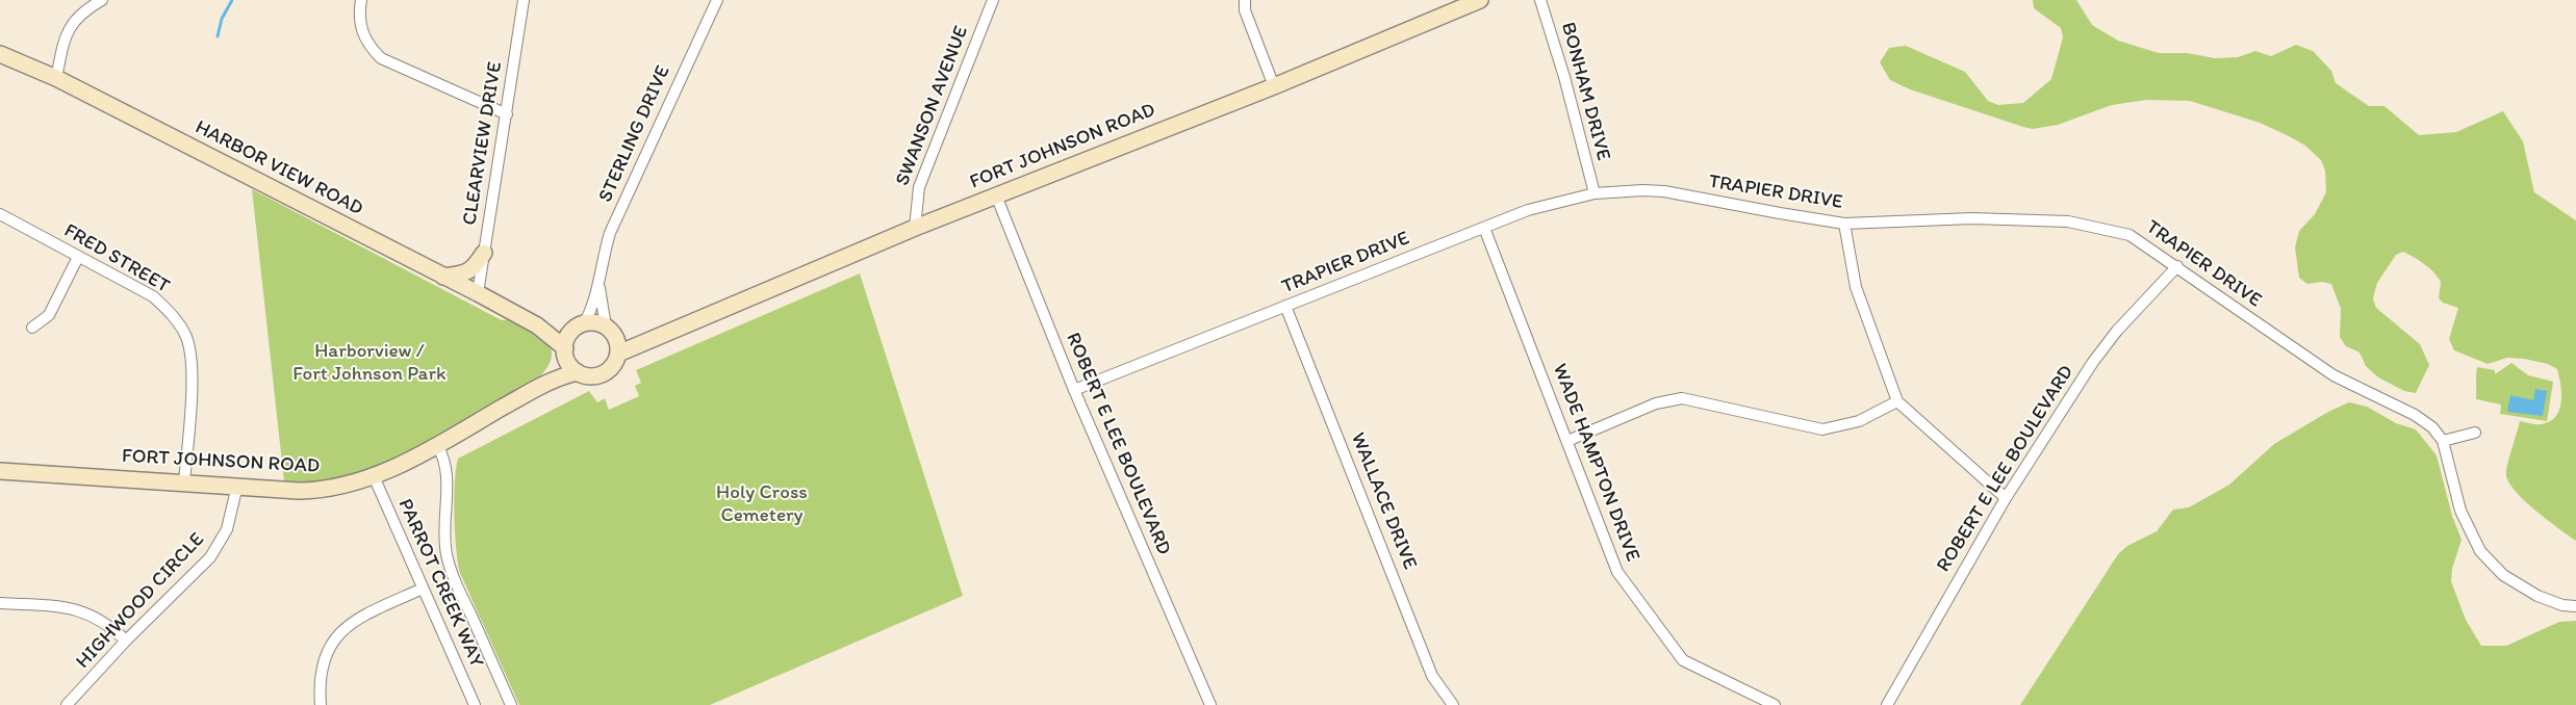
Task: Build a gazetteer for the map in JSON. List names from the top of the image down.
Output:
{
  "streets": {
    "main road": ["FORT JOHNSON ROAD", "HARBOR VIEW ROAD"],
    "street": [
      "BONHAM DRIVE",
      "SWANSON AVENUE",
      "STERLING DRIVE",
      "CLEARVIEW DRIVE",
      "TRAPIER DRIVE",
      "FRED STREET",
      "ROBERT E LEE BOULEVARD",
      "WADE HAMPTON DRIVE",
      "WALLACE DRIVE",
      "PARROT CREEK WAY",
      "HIGHWOOD CIRCLE"
    ]
  },
  "crossings": [
    ["BONHAM DRIVE", "TRAPIER DRIVE"],
    ["SWANSON AVENUE", "FORT JOHNSON ROAD"],
    ["STERLING DRIVE", "FORT JOHNSON ROAD"],
    ["STERLING DRIVE", "HARBOR VIEW ROAD"],
    ["CLEARVIEW DRIVE", "HARBOR VIEW ROAD"],
    ["FORT JOHNSON ROAD", "HARBOR VIEW ROAD"],
    ["FORT JOHNSON ROAD", "FRED STREET"],
    ["FORT JOHNSON ROAD", "ROBERT E LEE BOULEVARD"],
    ["FORT JOHNSON ROAD", "PARROT CREEK WAY"],
    ["FORT JOHNSON ROAD", "HIGHWOOD CIRCLE"],
    ["TRAPIER DRIVE", "ROBERT E LEE BOULEVARD"],
    ["TRAPIER DRIVE", "WADE HAMPTON DRIVE"],
    ["TRAPIER DRIVE", "WALLACE DRIVE"]
  ],
  "parks": ["Harborview / Fort Johnson Park", "Holy Cross Cemetery"]
}
